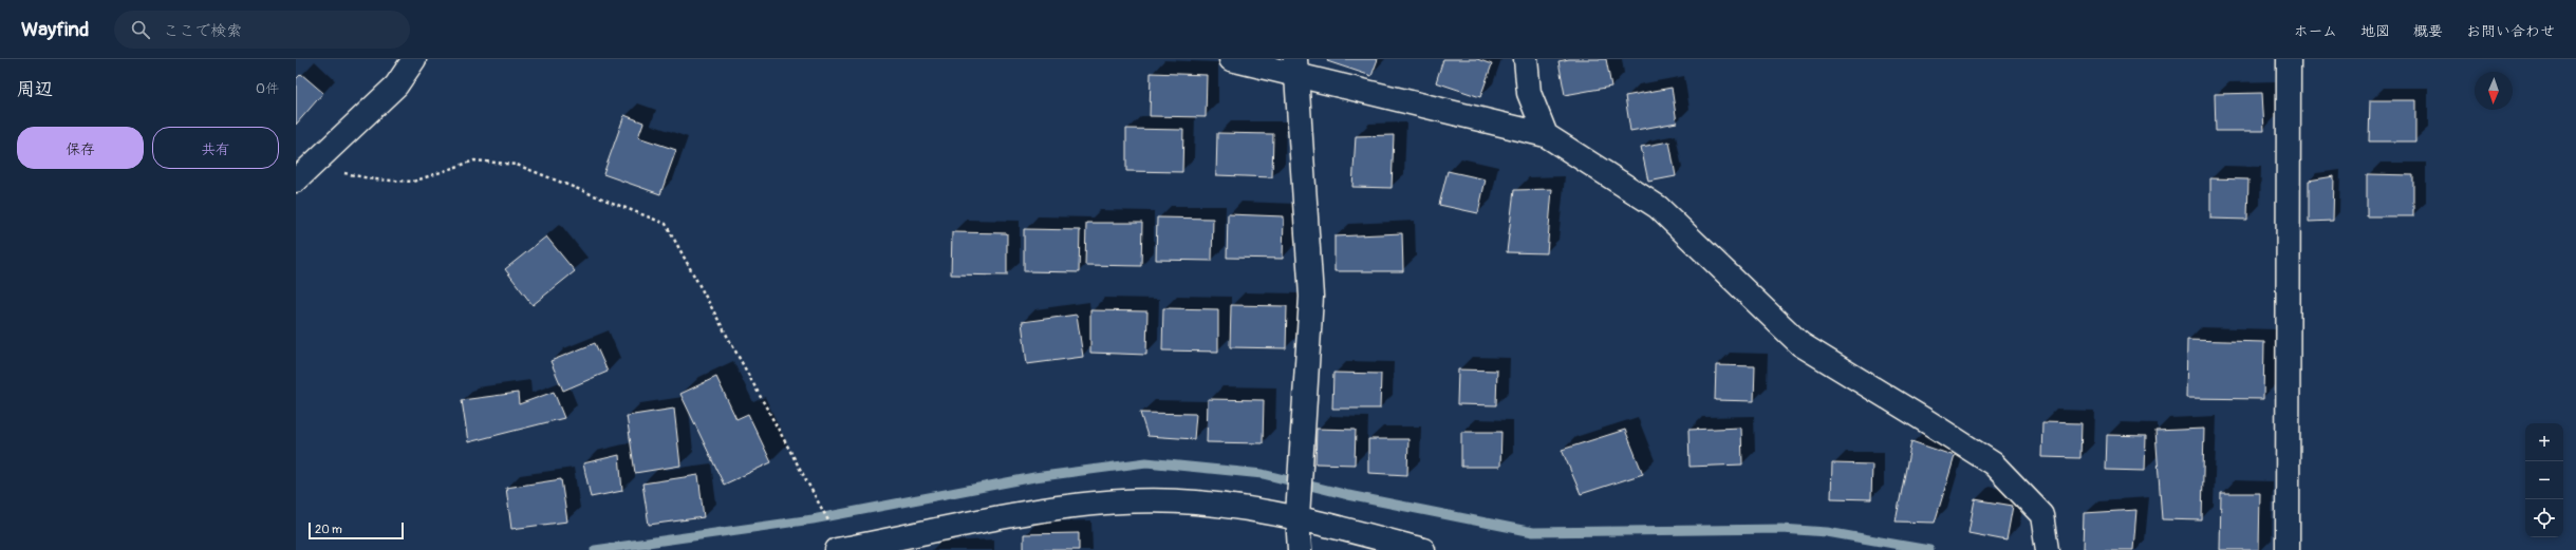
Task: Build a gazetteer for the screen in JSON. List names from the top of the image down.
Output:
{
  "scale_bar": "20 m",
  "north": "bottom",
  "page": {
    "header": "Wayfind",
    "search": "ここで検索",
    "nav": [
      "ホーム",
      "地図",
      "概要",
      "お問い合わせ"
    ],
    "heading": ["周辺", "0件"],
    "buttons": ["保存", "共有"],
    "map_buttons": ["+", "−"],
    "scale": "20 m"
  }
}
